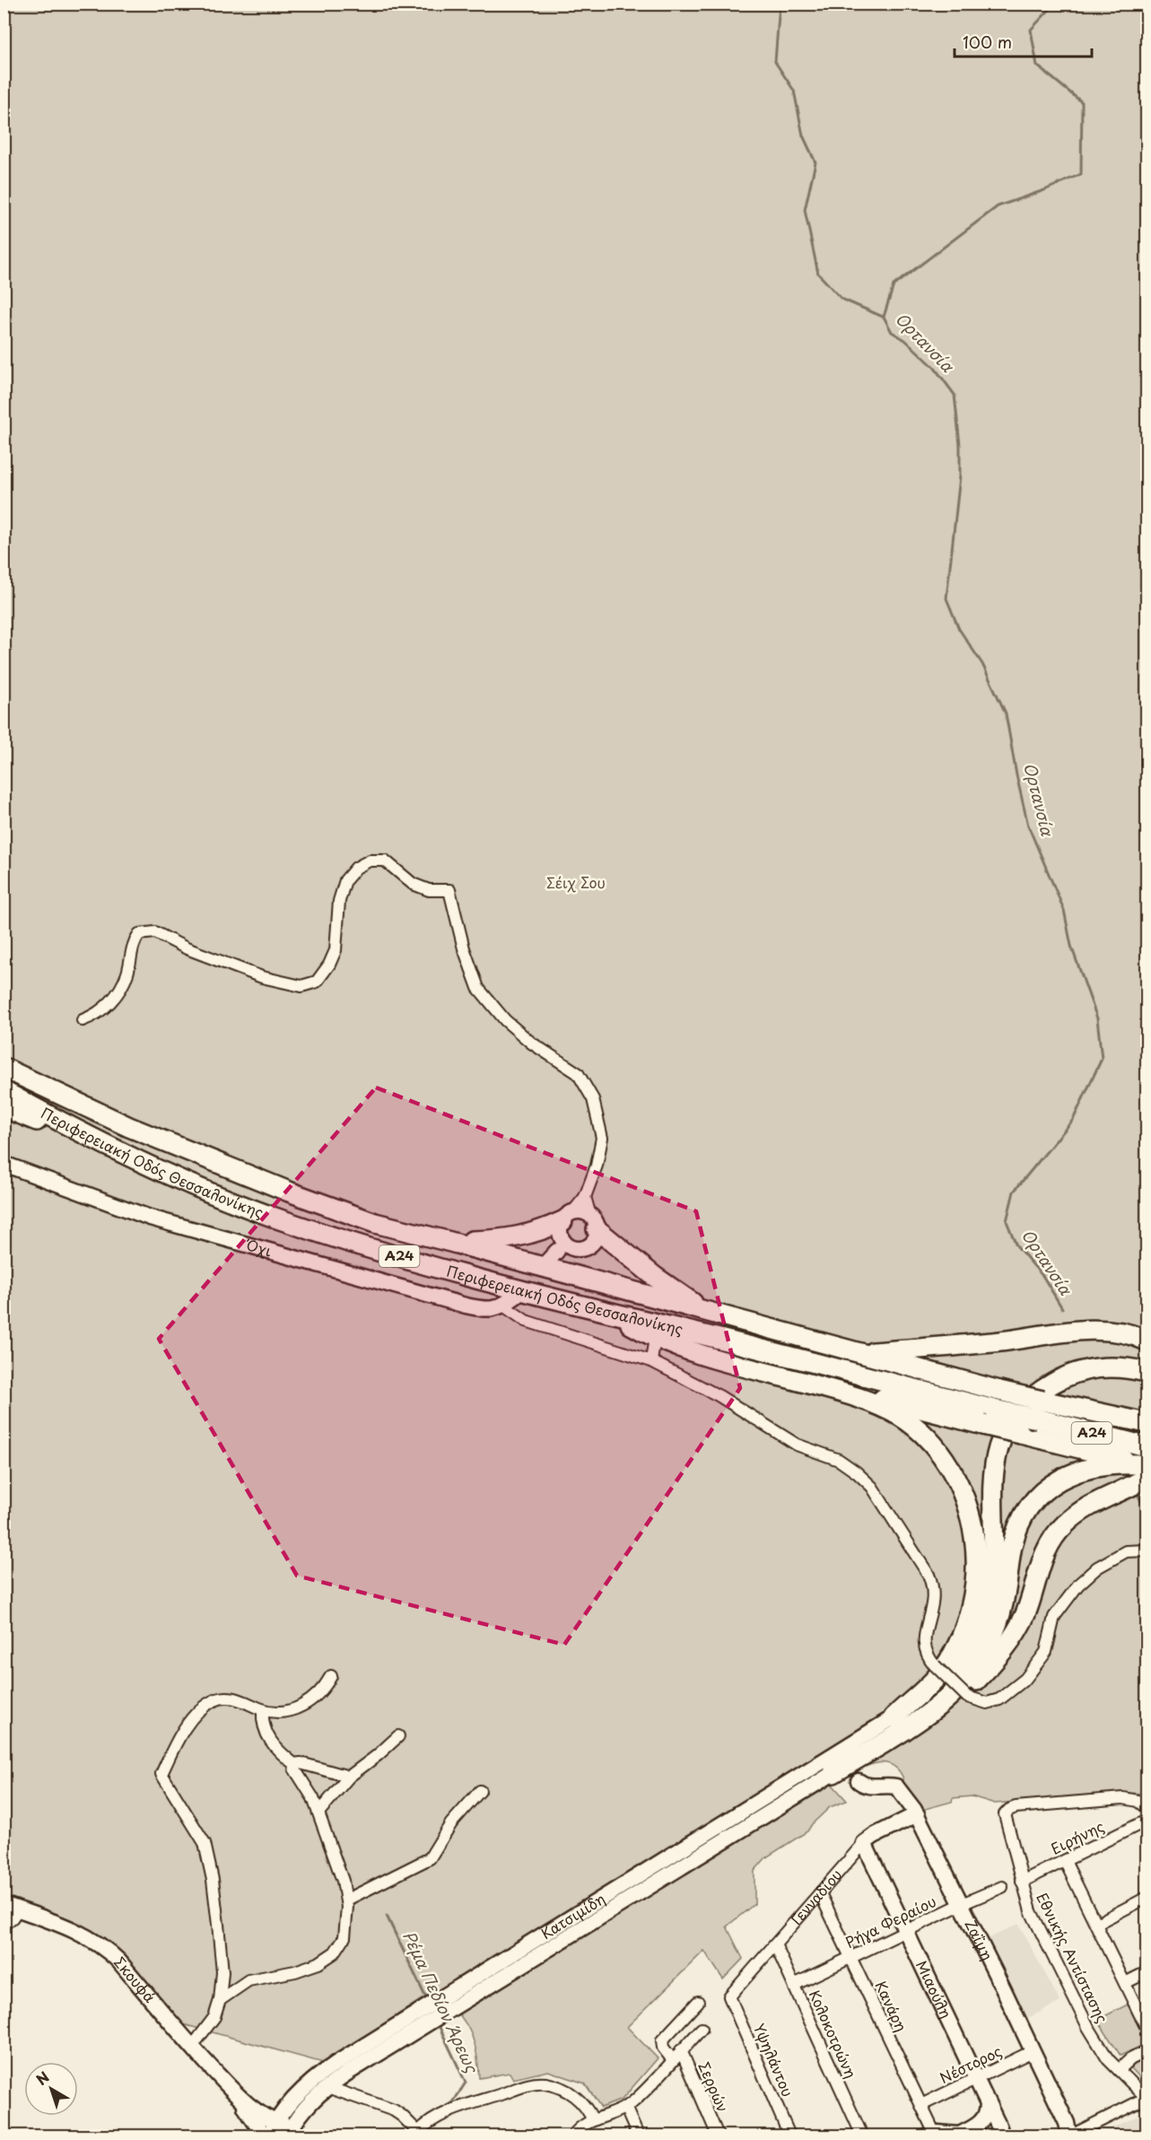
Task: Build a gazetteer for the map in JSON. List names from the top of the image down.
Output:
{
  "streets": {
    "highway": ["Περιφερειακή Οδός Θεσσαλονίκης", "Α24"],
    "main road": [
      "Όχι",
      "Γενναδίου",
      "Κατσιμίδη",
      "Ζαΐμη",
      "Σκουφά",
      "Μιαούλη"
    ],
    "street": [
      "Ειρήνης",
      "Ρήγα Φεραίου",
      "Εθνικής Αντίστασης",
      "Κανάρη",
      "Κολοκοτρώνη",
      "Υψηλάντου",
      "Νέστορος",
      "Σερρών"
    ]
  },
  "crossings": [
    ["Ειρήνης", "Εθνικής Αντίστασης"],
    ["Γενναδίου", "Ζαΐμη"],
    ["Γενναδίου", "Μιαούλη"],
    ["Γενναδίου", "Κανάρη"],
    ["Γενναδίου", "Κολοκοτρώνη"],
    ["Γενναδίου", "Υψηλάντου"],
    ["Κατσιμίδη", "Σκουφά"],
    ["Ρήγα Φεραίου", "Ζαΐμη"],
    ["Ρήγα Φεραίου", "Μιαούλη"],
    ["Ρήγα Φεραίου", "Κανάρη"],
    ["Ρήγα Φεραίου", "Κολοκοτρώνη"],
    ["Ζαΐμη", "Νέστορος"],
    ["Μιαούλη", "Νέστορος"],
    ["Κανάρη", "Νέστορος"]
  ],
  "water": ["Ορτανσία", "Ρέμα Πεδίον Άρεως"],
  "parks": ["Σέιχ Σου"],
  "scale_bar": "100 m",
  "north": "top left"
}
